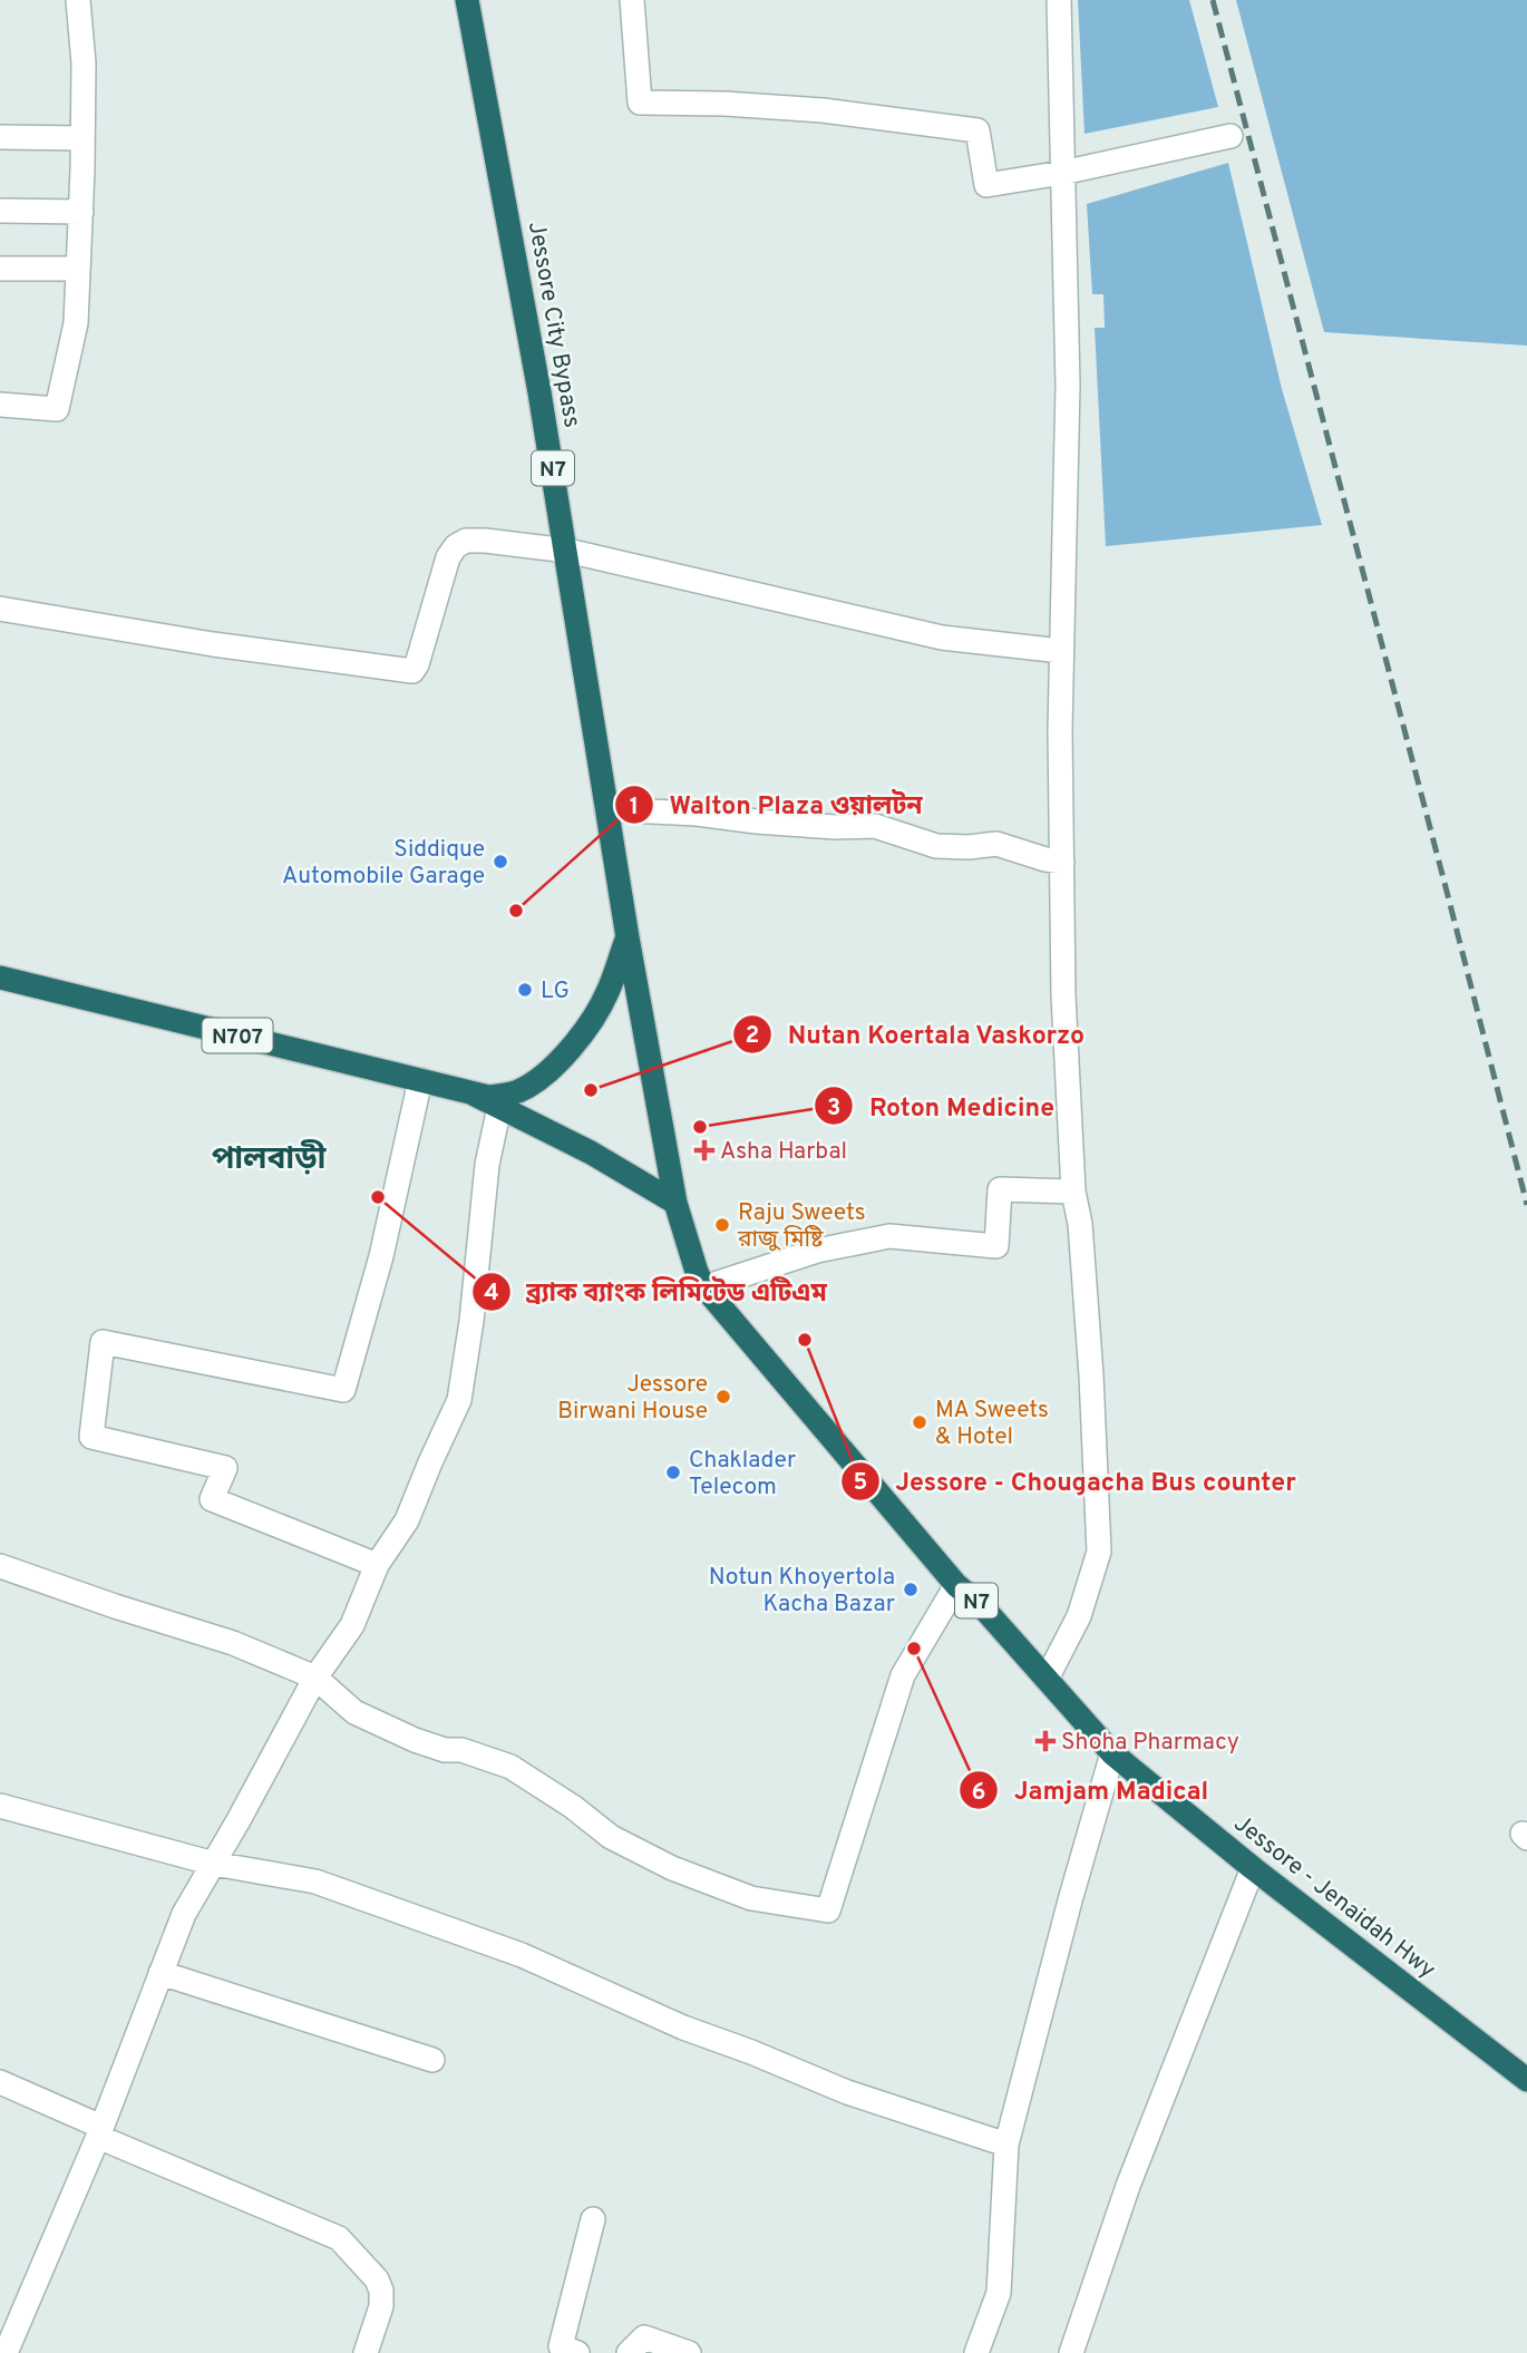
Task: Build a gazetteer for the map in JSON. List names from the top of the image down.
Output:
{
  "streets": {
    "highway": [
      "Jessore City Bypass",
      "N7",
      "N707",
      "Jessore - Jenaidah Hwy"
    ]
  },
  "crossings": [
    ["Jessore City Bypass", "N7"],
    ["N7", "N707"],
    ["N7", "Jessore - Jenaidah Hwy"]
  ],
  "districts": ["পালবাড়ী"],
  "places": {
    "other": [
      "Siddique Automobile Garage",
      "Walton Plaza ওয়ালটন",
      "LG",
      "Nutan Koertala Vaskorzo",
      "Roton Medicine",
      "ব্র্যাক ব্যাংক লিমিটেড এটিএম",
      "Raju Sweets রাজু মিষ্টি",
      "Jessore - Chougacha Bus counter",
      "Jessore Birwani House",
      "MA Sweets & Hotel",
      "Chaklader Telecom",
      "Notun Khoyertola Kacha Bazar",
      "Jamjam Madical"
    ],
    "health": ["Asha Harbal", "Shoha Pharmacy"]
  }
}
